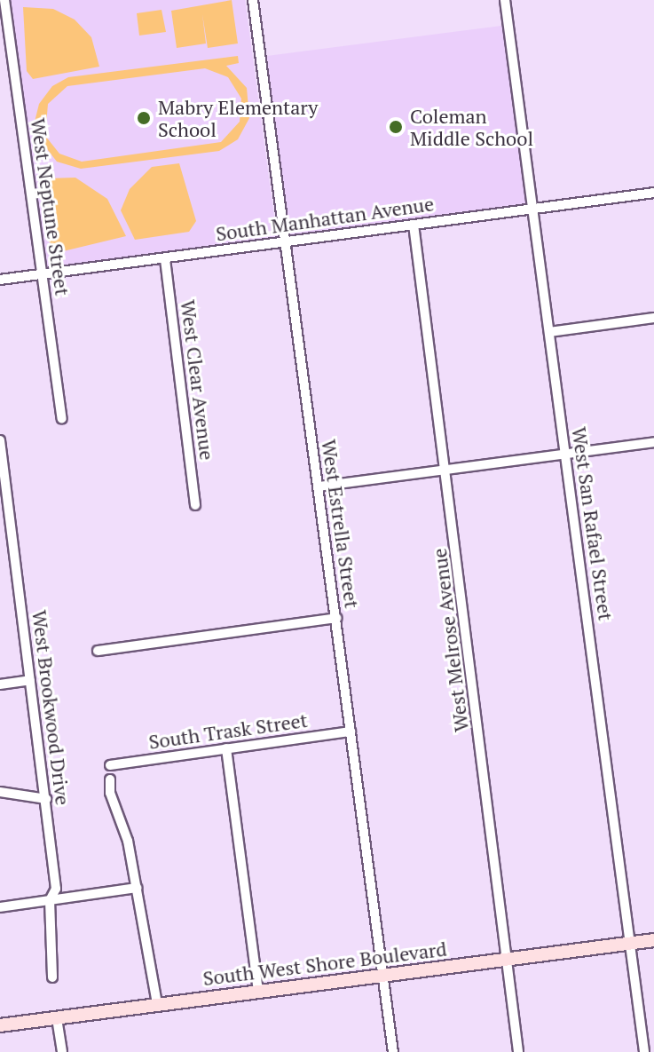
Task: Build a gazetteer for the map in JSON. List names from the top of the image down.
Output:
{
  "streets": {
    "street": [
      "West Neptune Street",
      "South Manhattan Avenue",
      "West Clear Avenue",
      "West Estrella Street",
      "West San Rafael Street",
      "West Melrose Avenue",
      "West Brookwood Drive",
      "South Trask Street",
      "South West Shore Boulevard"
    ]
  },
  "crossings": [
    ["West Neptune Street", "South Manhattan Avenue"],
    ["South Manhattan Avenue", "West Clear Avenue"],
    ["South Manhattan Avenue", "West Estrella Street"],
    ["South Manhattan Avenue", "West San Rafael Street"],
    ["South Manhattan Avenue", "West Melrose Avenue"],
    ["West Estrella Street", "South Trask Street"],
    ["West Estrella Street", "South West Shore Boulevard"],
    ["West San Rafael Street", "South West Shore Boulevard"],
    ["West Melrose Avenue", "South West Shore Boulevard"]
  ],
  "places": ["Mabry Elementary School", "Coleman Middle School"]
}
